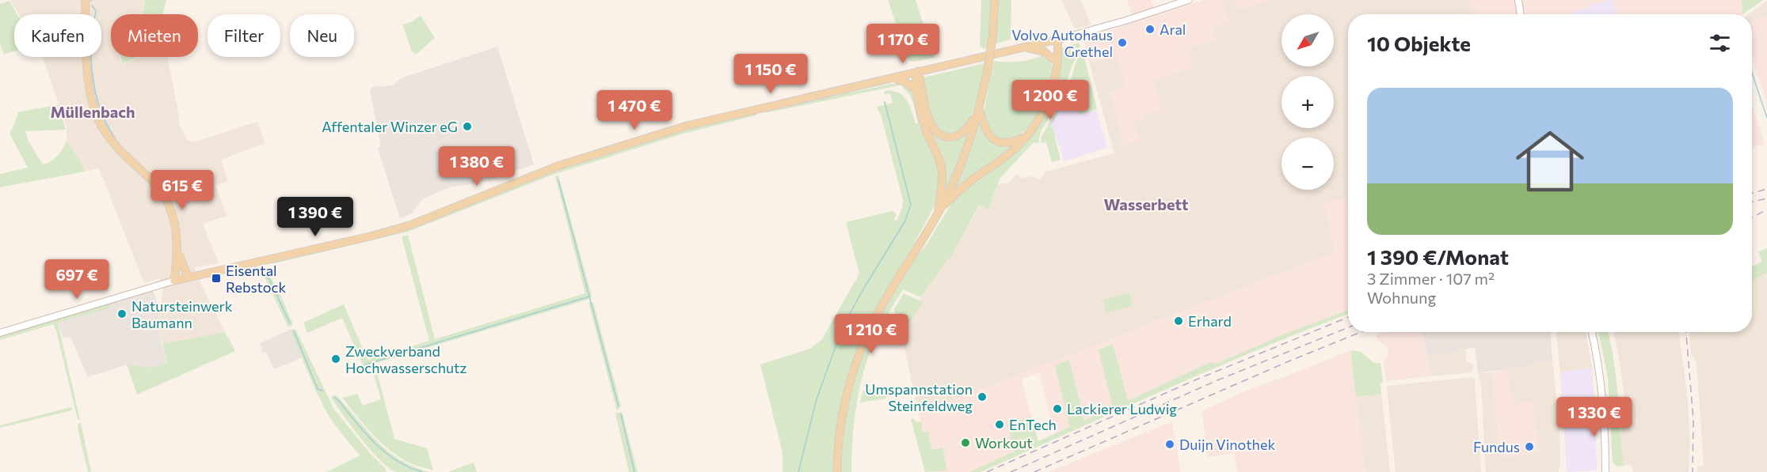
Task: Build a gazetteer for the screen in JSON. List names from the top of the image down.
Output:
{
  "districts": ["Müllenbach", "Wasserbett"],
  "places": {
    "other": [
      "Aral",
      "Volvo Autohaus Grethel",
      "Affentaler Winzer eG",
      "Natursteinwerk Baumann",
      "Erhard",
      "Zweckverband Hochwasserschutz",
      "Umspannstation Steinfeldweg",
      "Lackierer Ludwig",
      "EnTech",
      "Workout",
      "Duijn Vinothek",
      "Fundus"
    ],
    "transit": ["Eisental Rebstock"]
  },
  "north": "bottom left",
  "page": {
    "map_buttons": ["+", "−"],
    "chip": [
      "Kaufen",
      "Mieten",
      "Filter",
      "Neu"
    ],
    "heading": "10 Objekte",
    "price": [
      "1 170 €",
      "1 150 €",
      "1 200 €",
      "1 470 €",
      "1 380 €",
      "615 €",
      "1 390 €",
      "697 €",
      "1 210 €",
      "1 330 €"
    ],
    "list": [
      {
        "name": "1 390 €/Monat",
        "note": "3 Zimmer · 107 m² · Wohnung"
      }
    ]
  }
}
